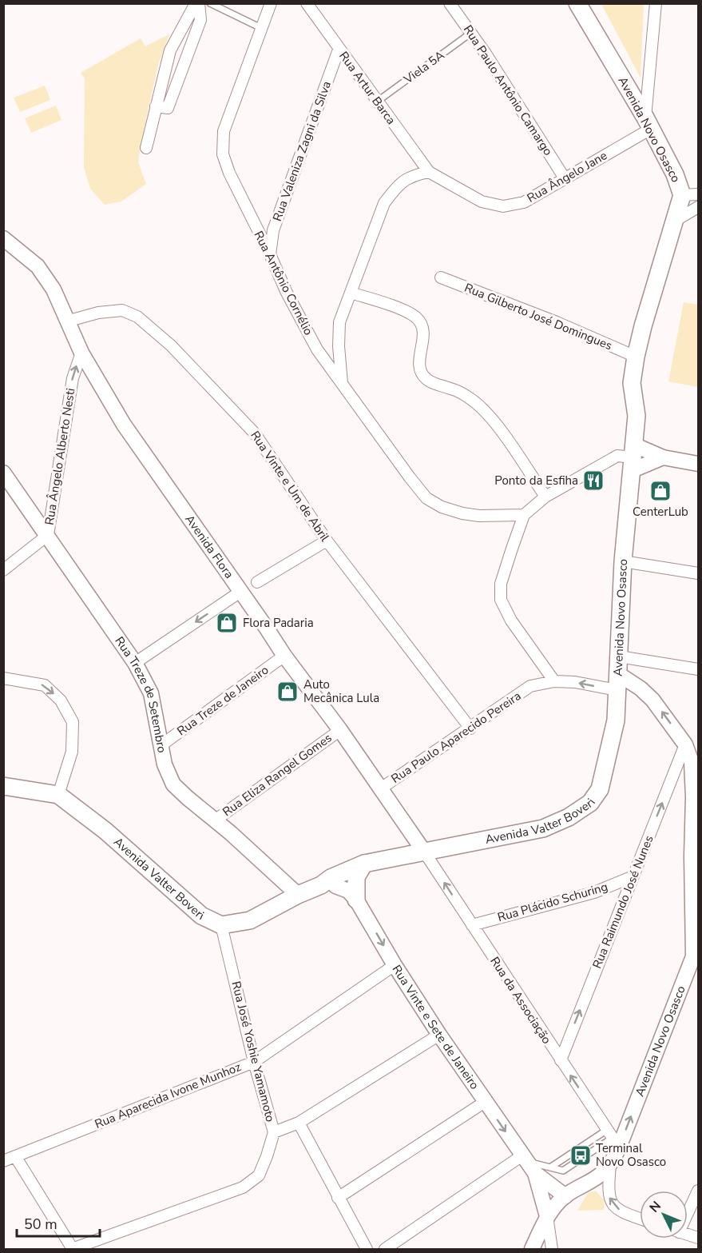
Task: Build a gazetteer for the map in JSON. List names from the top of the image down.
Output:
{
  "streets": {
    "main road": [
      "Avenida Novo Osasco",
      "Avenida Flora",
      "Rua Treze de Setembro",
      "Avenida Valter Boveri",
      "Rua Vinte e Sete de Janeiro"
    ],
    "street": [
      "Rua Artur Barca",
      "Rua Paulo Antônio Camargo",
      "Rua Valeniza Zagni da Silva",
      "Rua Ângelo Jane",
      "Rua Antônio Cornélio",
      "Rua Gilberto José Domingues",
      "Rua Ângelo Alberto Nesti",
      "Rua Vinte e Um de Abril",
      "Rua Treze de Janeiro",
      "Rua Paulo Aparecido Pereira",
      "Rua Eliza Rangel Gomes",
      "Rua Plácido Schuring",
      "Rua Raimundo José Nunes",
      "Rua da Associação",
      "Rua José Yoshie Yamamoto",
      "Rua Aparecida Ivone Munhoz"
    ],
    "lane": ["Viela 5A"]
  },
  "crossings": [
    ["Viela 5A", "Rua Artur Barca"],
    ["Viela 5A", "Rua Paulo Antônio Camargo"],
    ["Rua Artur Barca", "Rua Valeniza Zagni da Silva"],
    ["Rua Artur Barca", "Rua Ângelo Jane"],
    ["Rua Paulo Antônio Camargo", "Rua Ângelo Jane"],
    ["Avenida Novo Osasco", "Rua Ângelo Jane"],
    ["Avenida Novo Osasco", "Rua Gilberto José Domingues"],
    ["Avenida Novo Osasco", "Avenida Valter Boveri"],
    ["Avenida Novo Osasco", "Rua Raimundo José Nunes"],
    ["Avenida Novo Osasco", "Rua da Associação"],
    ["Avenida Novo Osasco", "Rua Vinte e Sete de Janeiro"],
    ["Rua Valeniza Zagni da Silva", "Rua Antônio Cornélio"],
    ["Rua Ângelo Alberto Nesti", "Avenida Flora"],
    ["Rua Ângelo Alberto Nesti", "Rua Treze de Setembro"],
    ["Rua Vinte e Um de Abril", "Avenida Flora"],
    ["Rua Vinte e Um de Abril", "Rua Paulo Aparecido Pereira"],
    ["Avenida Flora", "Rua Treze de Janeiro"],
    ["Avenida Flora", "Rua Paulo Aparecido Pereira"],
    ["Avenida Flora", "Rua Eliza Rangel Gomes"],
    ["Avenida Flora", "Avenida Valter Boveri"],
    ["Avenida Flora", "Rua da Associação"],
    ["Rua Treze de Setembro", "Rua Treze de Janeiro"],
    ["Rua Treze de Setembro", "Rua Eliza Rangel Gomes"],
    ["Rua Treze de Setembro", "Avenida Valter Boveri"],
    ["Rua Paulo Aparecido Pereira", "Avenida Valter Boveri"],
    ["Avenida Valter Boveri", "Rua da Associação"],
    ["Avenida Valter Boveri", "Rua Vinte e Sete de Janeiro"],
    ["Avenida Valter Boveri", "Rua José Yoshie Yamamoto"],
    ["Rua Plácido Schuring", "Rua Raimundo José Nunes"],
    ["Rua Plácido Schuring", "Rua da Associação"],
    ["Rua Raimundo José Nunes", "Rua da Associação"],
    ["Rua Vinte e Sete de Janeiro", "Rua Aparecida Ivone Munhoz"],
    ["Rua José Yoshie Yamamoto", "Rua Aparecida Ivone Munhoz"]
  ],
  "one_way": ["Rua Ângelo Alberto Nesti", "Rua Raimundo José Nunes", "Rua da Associação"],
  "places": {
    "restaurant": ["Ponto da Esfiha"],
    "shop": ["CenterLub", "Flora Padaria", "Auto Mecânica Lula"],
    "bus stop": ["Terminal Novo Osasco"]
  },
  "scale_bar": "50 m",
  "north": "top left"
}
